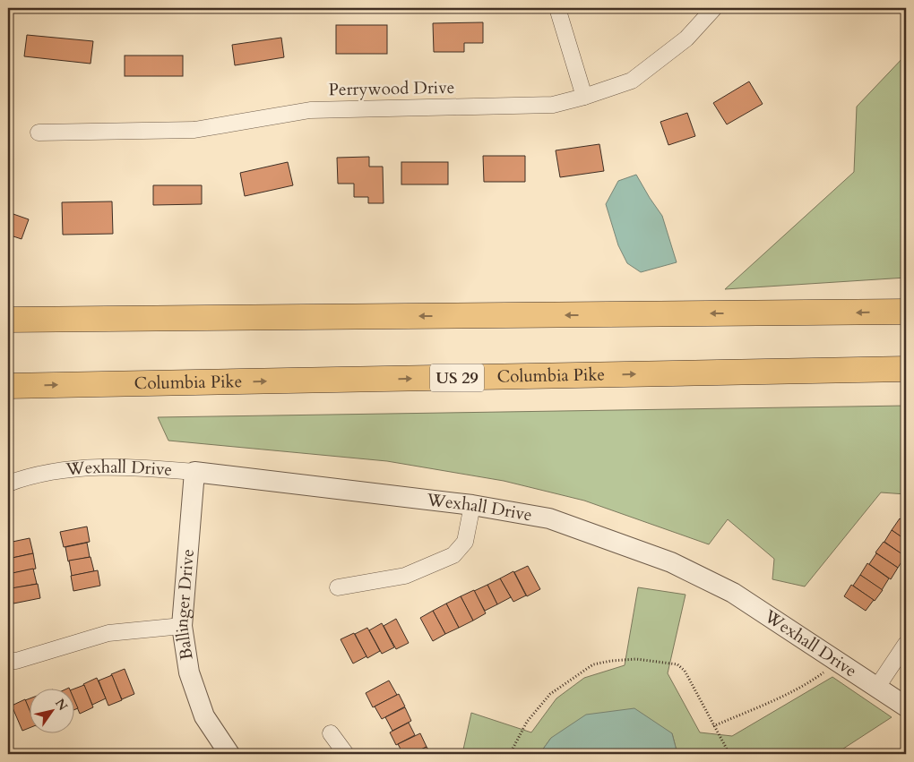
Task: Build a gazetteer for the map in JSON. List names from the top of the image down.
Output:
{
  "streets": {
    "highway": ["Columbia Pike", "US 29"],
    "street": ["Perrywood Drive", "Wexhall Drive", "Ballinger Drive"]
  },
  "crossings": [
    ["Wexhall Drive", "Ballinger Drive"]
  ],
  "north": "top right"
}
